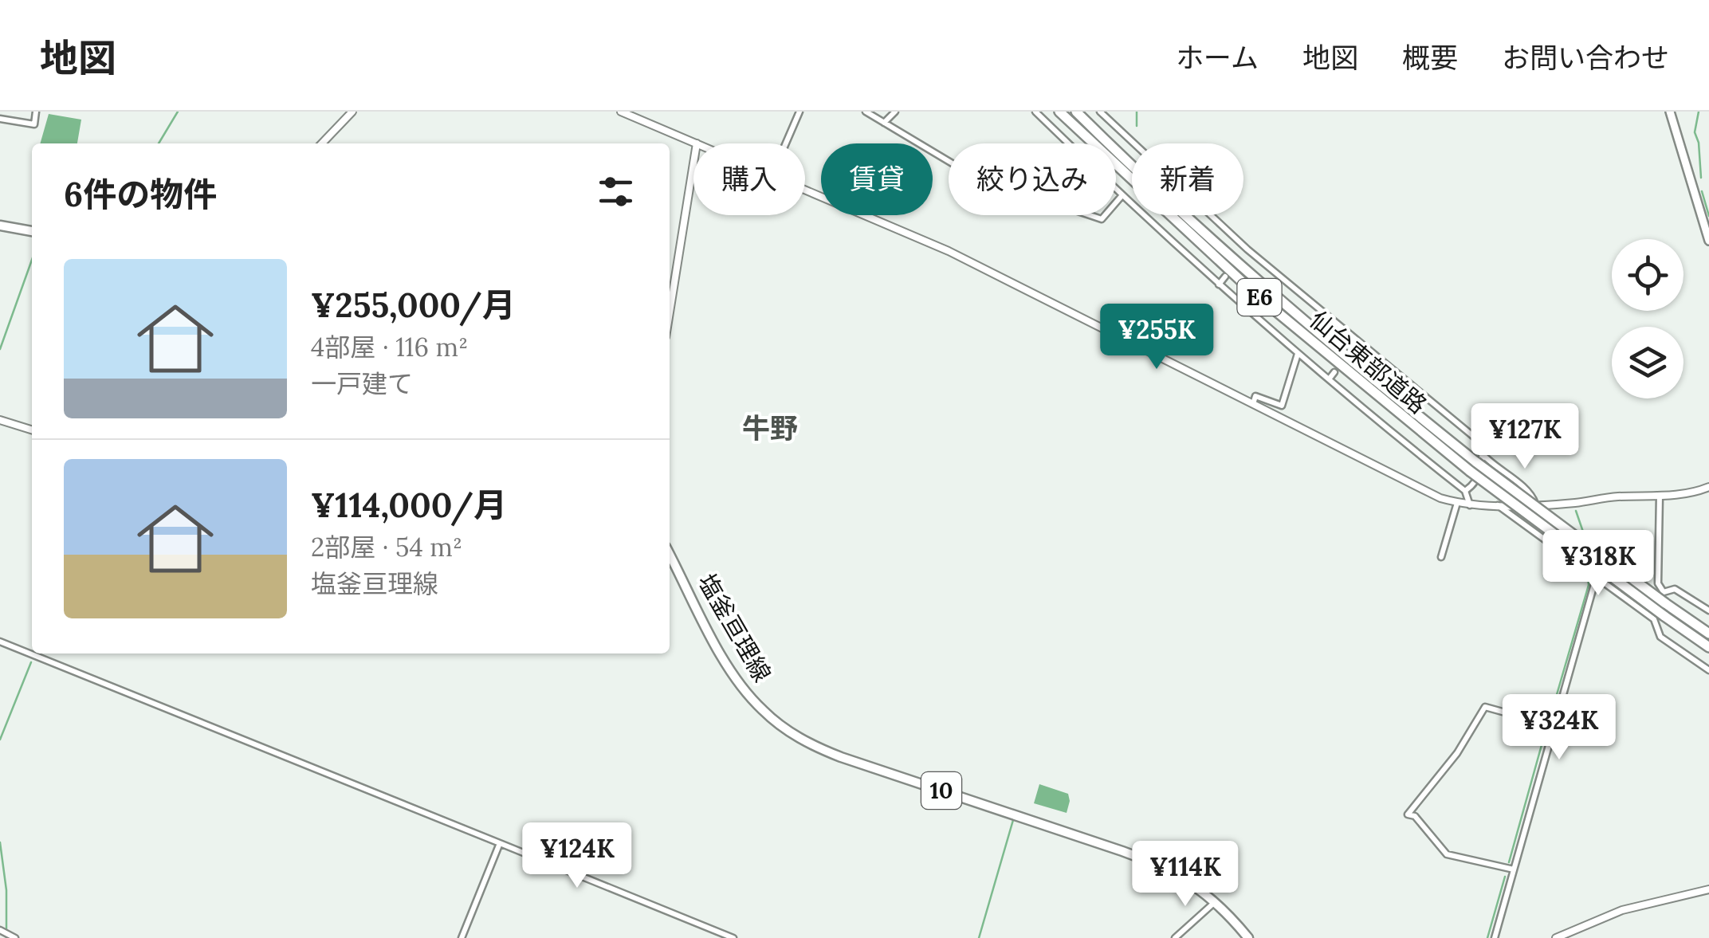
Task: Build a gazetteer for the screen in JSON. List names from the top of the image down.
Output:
{
  "streets": {
    "highway": ["E6", "仙台東部道路"],
    "main road": ["塩釜亘理線", "10"]
  },
  "districts": ["牛野"],
  "page": {
    "header": "地図",
    "nav": [
      "ホーム",
      "地図",
      "概要",
      "お問い合わせ"
    ],
    "chip": [
      "購入",
      "賃貸",
      "絞り込み",
      "新着"
    ],
    "heading": "6件の物件",
    "list": [
      {
        "name": "¥255,000/月",
        "note": "4部屋 · 116 m² · 一戸建て"
      },
      {
        "name": "¥114,000/月",
        "note": "2部屋 · 54 m² · 塩釜亘理線"
      }
    ],
    "price": [
      "¥255K",
      "¥127K",
      "¥318K",
      "¥324K",
      "¥124K",
      "¥114K"
    ]
  }
}
